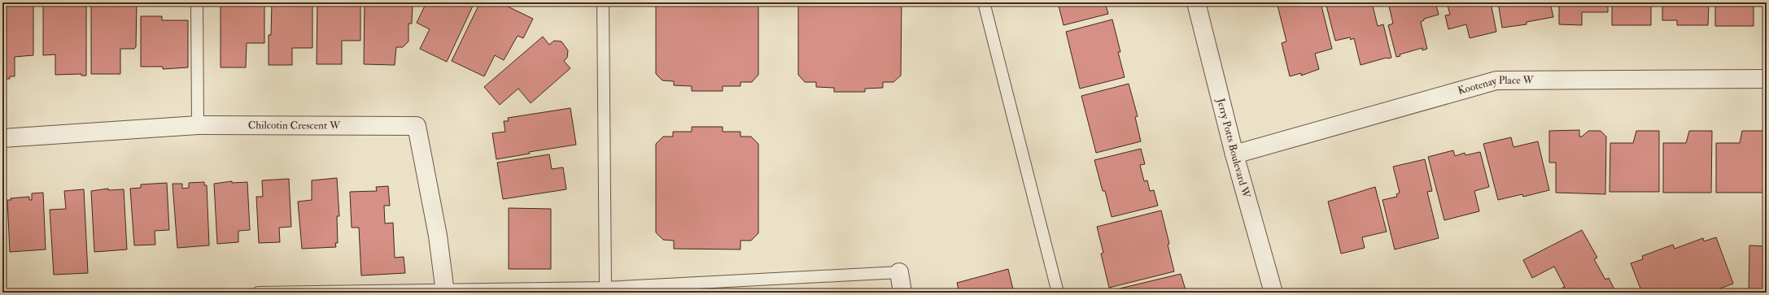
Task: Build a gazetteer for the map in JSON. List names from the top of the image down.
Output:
{
  "streets": {
    "street": ["Kootenay Place W", "Chilcotin Crescent W", "Jerry Potts Boulevard W"]
  },
  "crossings": [
    ["Kootenay Place W", "Jerry Potts Boulevard W"]
  ]
}
